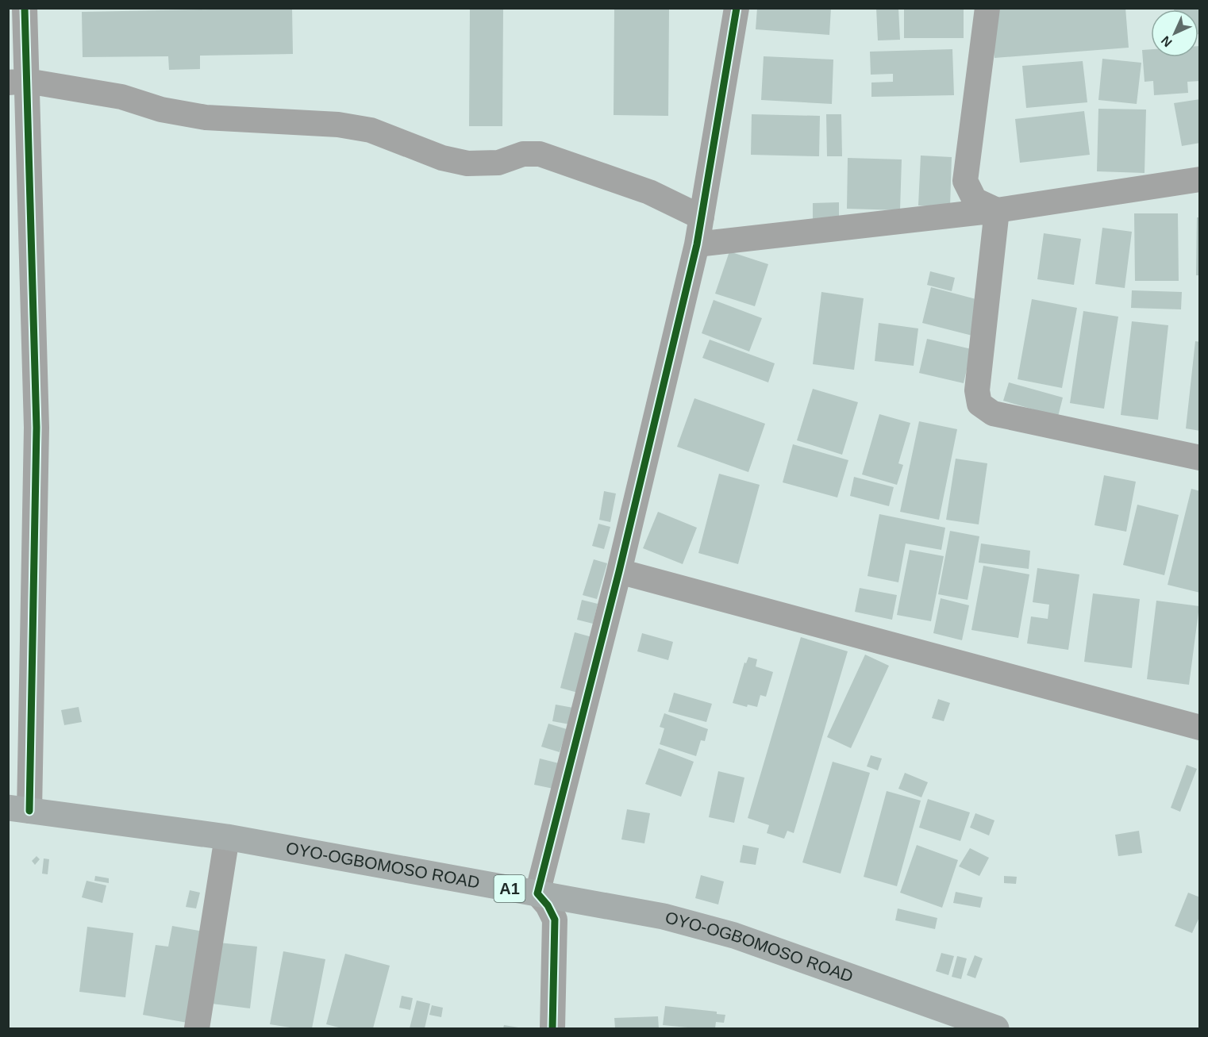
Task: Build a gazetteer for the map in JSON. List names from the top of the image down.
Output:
{
  "streets": {
    "highway": ["OYO-OGBOMOSO ROAD", "A1"]
  },
  "north": "bottom left"
}
